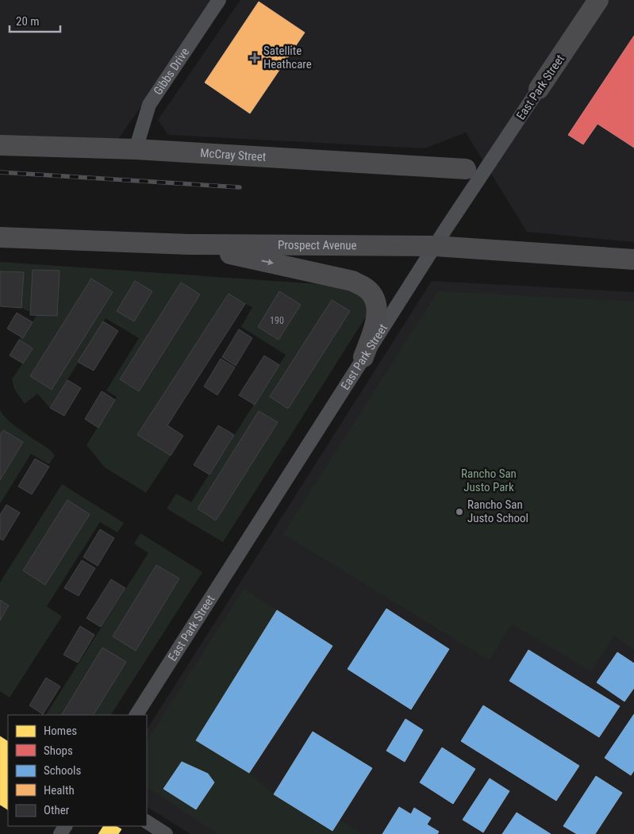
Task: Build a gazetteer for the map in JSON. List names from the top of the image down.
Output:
{
  "streets": {
    "street": [
      "Gibbs Drive",
      "East Park Street",
      "McCray Street",
      "Prospect Avenue"
    ]
  },
  "crossings": [
    ["Gibbs Drive", "McCray Street"],
    ["East Park Street", "Prospect Avenue"]
  ],
  "parks": ["Rancho San Justo Park"],
  "places": {
    "health": ["Satellite Heathcare"],
    "other": ["Rancho San Justo School"]
  },
  "house_numbers": ["190"],
  "legend": [
    "Homes",
    "Shops",
    "Schools",
    "Health",
    "Other"
  ],
  "scale_bar": "20 m"
}
